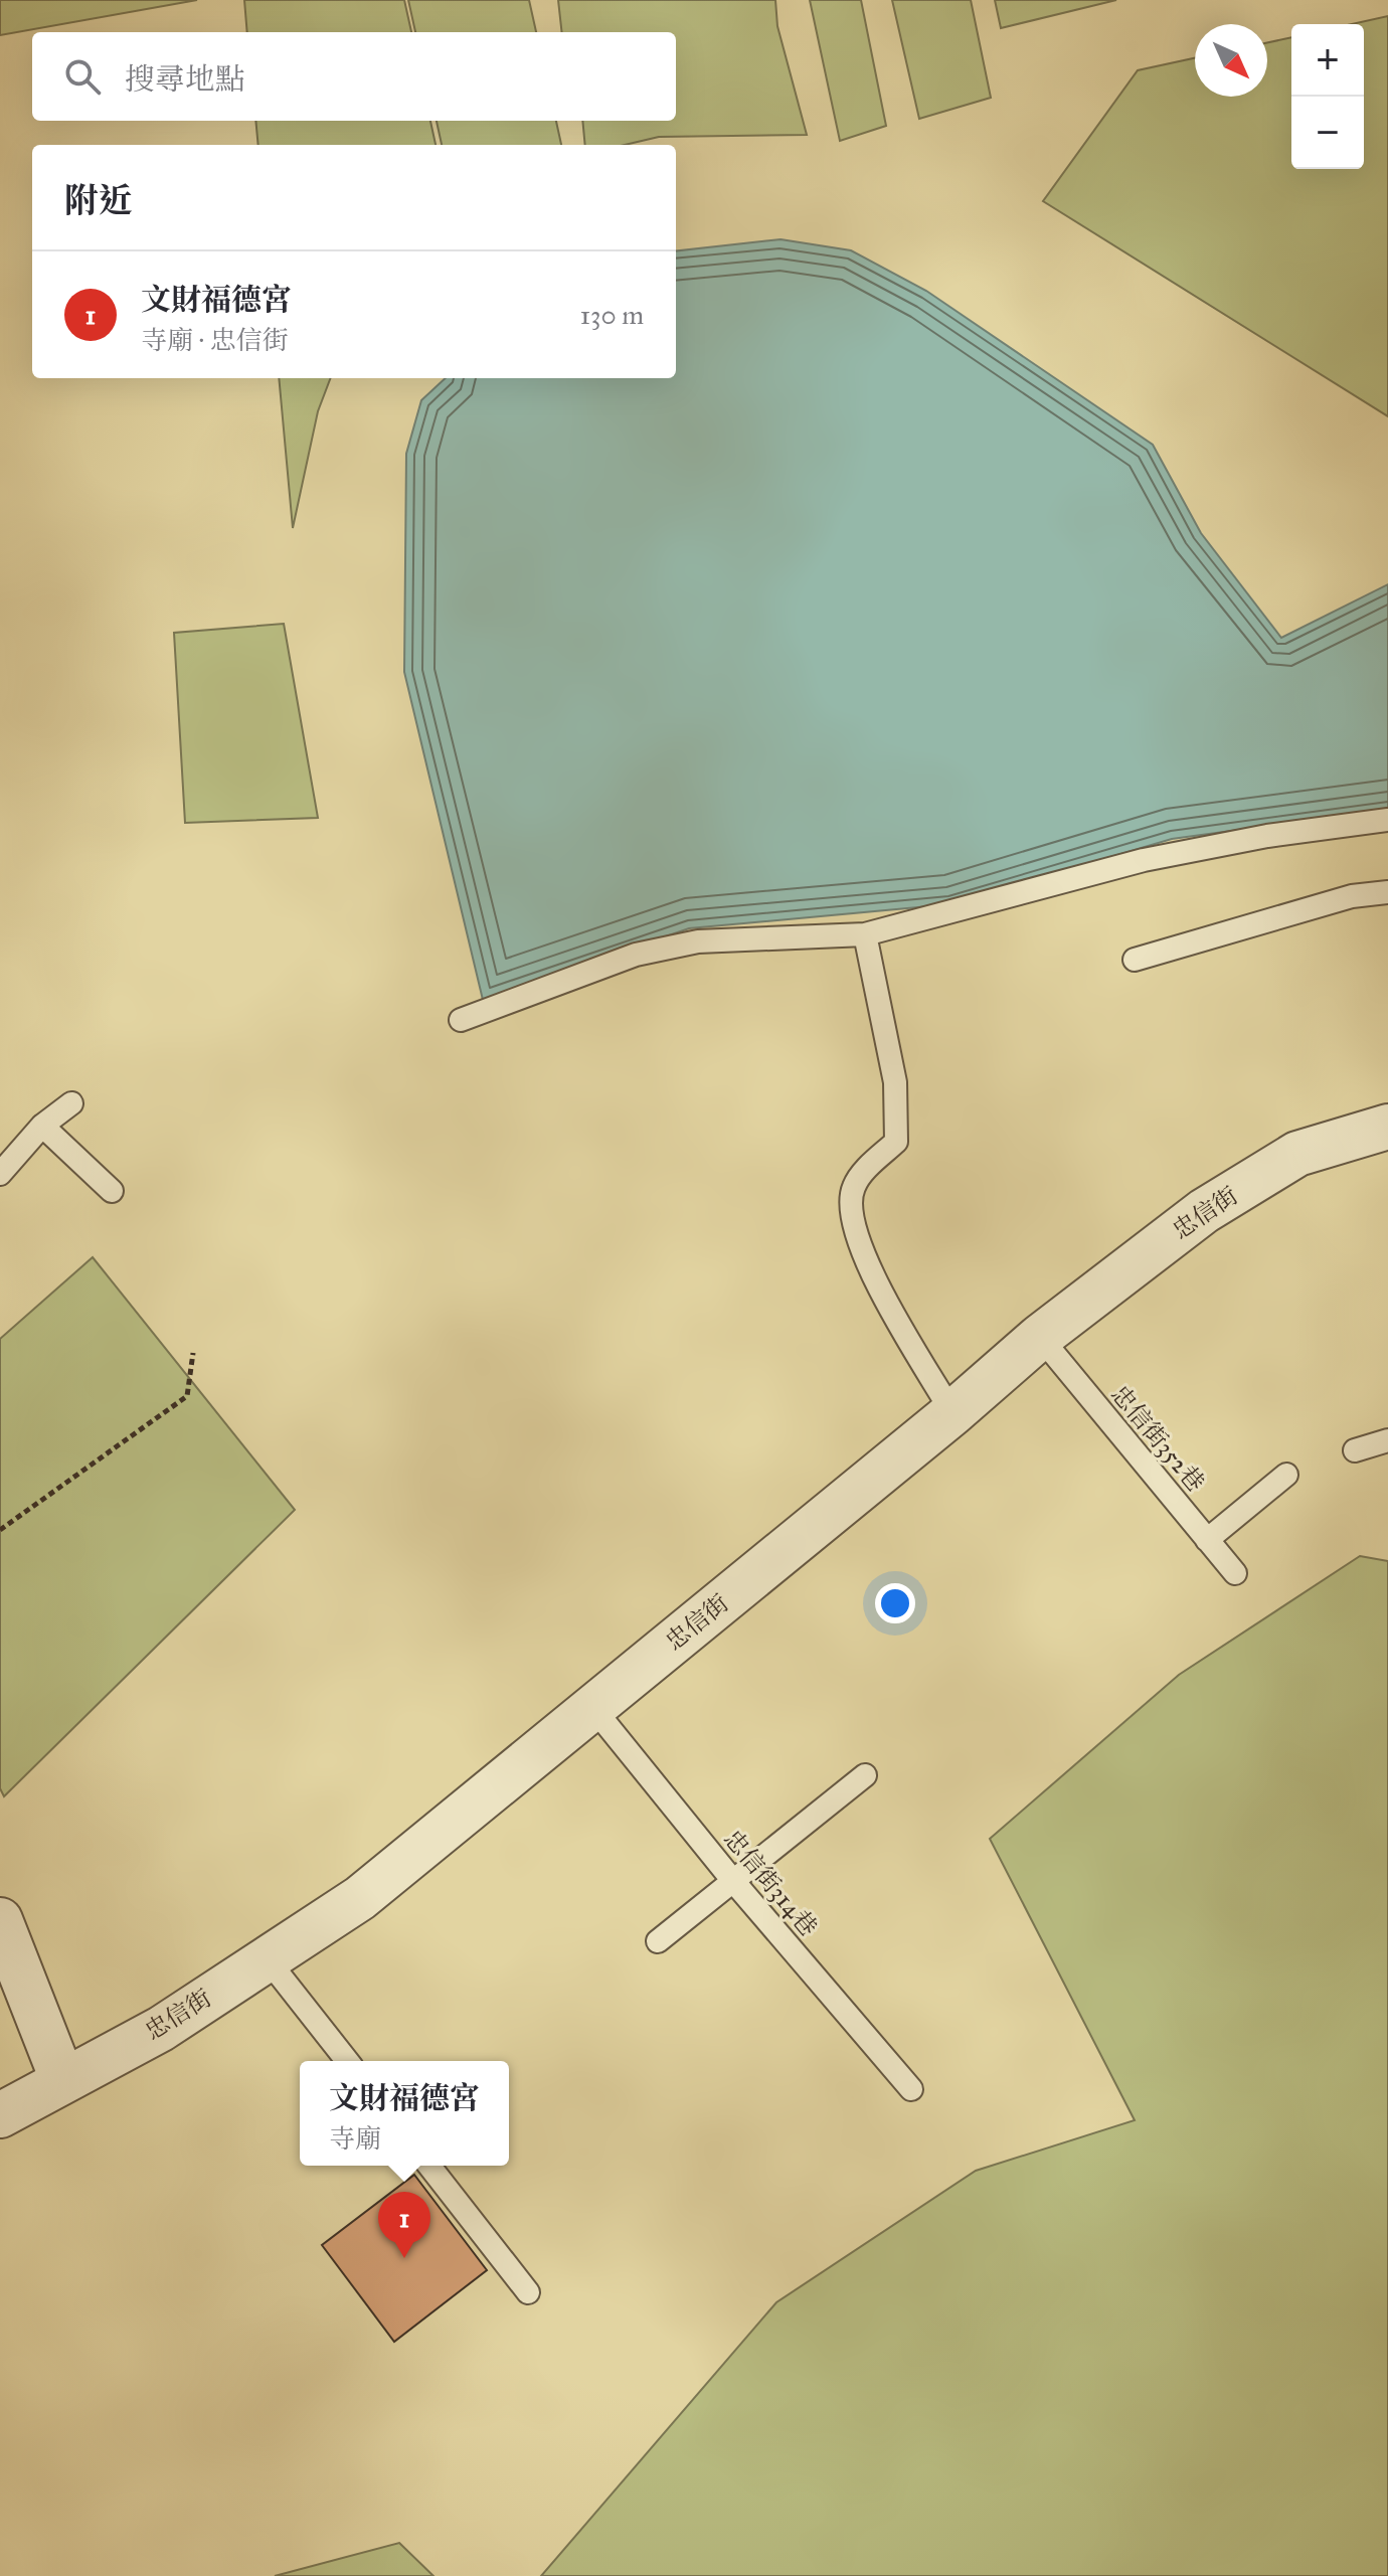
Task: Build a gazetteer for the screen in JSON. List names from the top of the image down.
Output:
{
  "streets": {
    "street": ["忠信街"],
    "lane": ["忠信街352巷", "忠信街314巷"]
  },
  "crossings": [
    ["忠信街", "忠信街352巷"],
    ["忠信街", "忠信街314巷"]
  ],
  "north": "bottom right",
  "page": {
    "map_buttons": ["+", "−"],
    "search": "搜尋地點",
    "heading": "附近",
    "list": [
      {
        "mark": "1",
        "name": "文財福德宮",
        "note": "寺廟 · 忠信街",
        "value": "130 m"
      }
    ],
    "popup": ["文財福德宮", "寺廟"],
    "pins": "1"
  }
}
